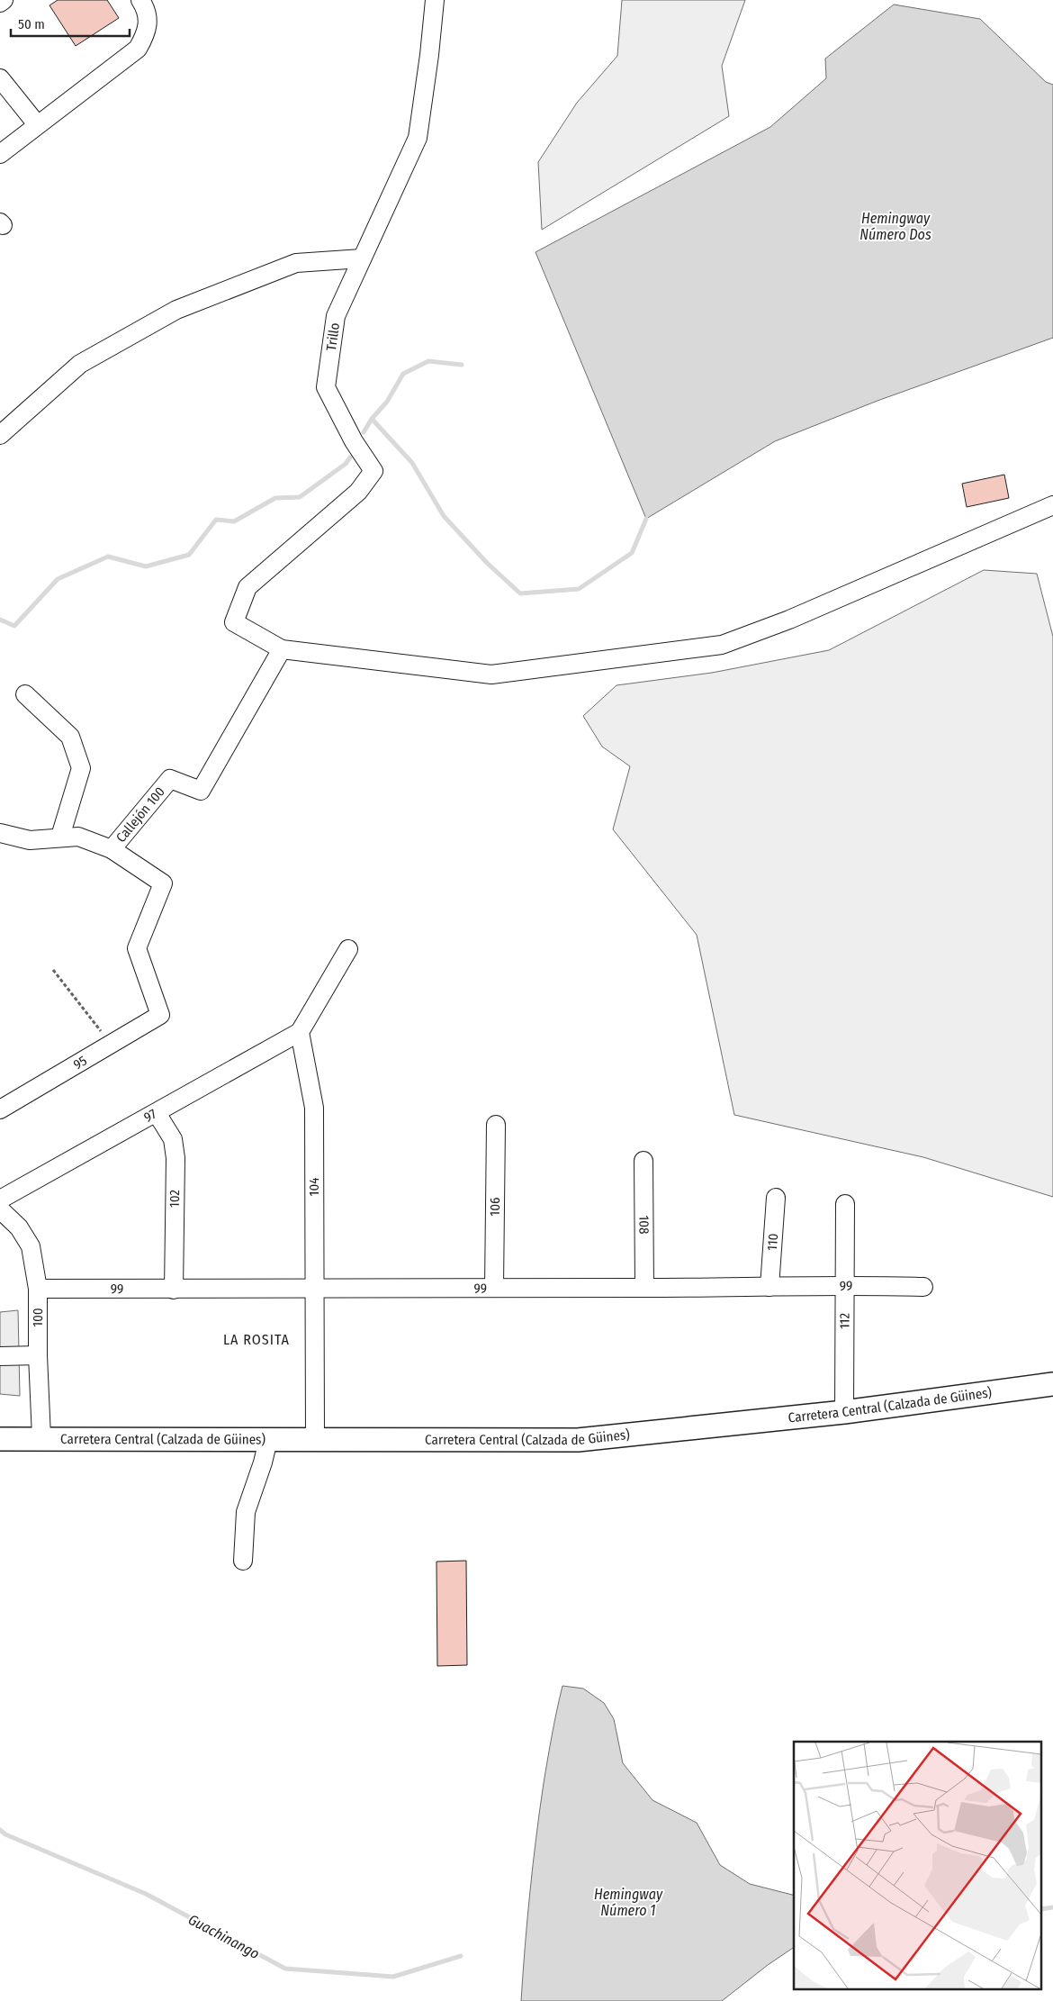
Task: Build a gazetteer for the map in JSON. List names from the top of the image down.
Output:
{
  "streets": {
    "main road": ["Carretera Central (Calzada de Güines)"],
    "street": [
      "Trillo",
      "Callejón 100",
      "95",
      "97",
      "104",
      "102",
      "106",
      "108",
      "110",
      "99",
      "100",
      "112"
    ]
  },
  "crossings": [
    ["Trillo", "Callejón 100"],
    ["Callejón 100", "95"],
    ["97", "104"],
    ["97", "102"],
    ["104", "99"],
    ["104", "Carretera Central (Calzada de Güines)"],
    ["102", "99"],
    ["106", "99"],
    ["108", "99"],
    ["110", "99"],
    ["99", "100"],
    ["99", "112"],
    ["100", "Carretera Central (Calzada de Güines)"],
    ["112", "Carretera Central (Calzada de Güines)"]
  ],
  "districts": ["LA ROSITA"],
  "water": ["Hemingway Número Dos", "Hemingway Número 1", "Guachinango"],
  "scale_bar": "50 m"
}
